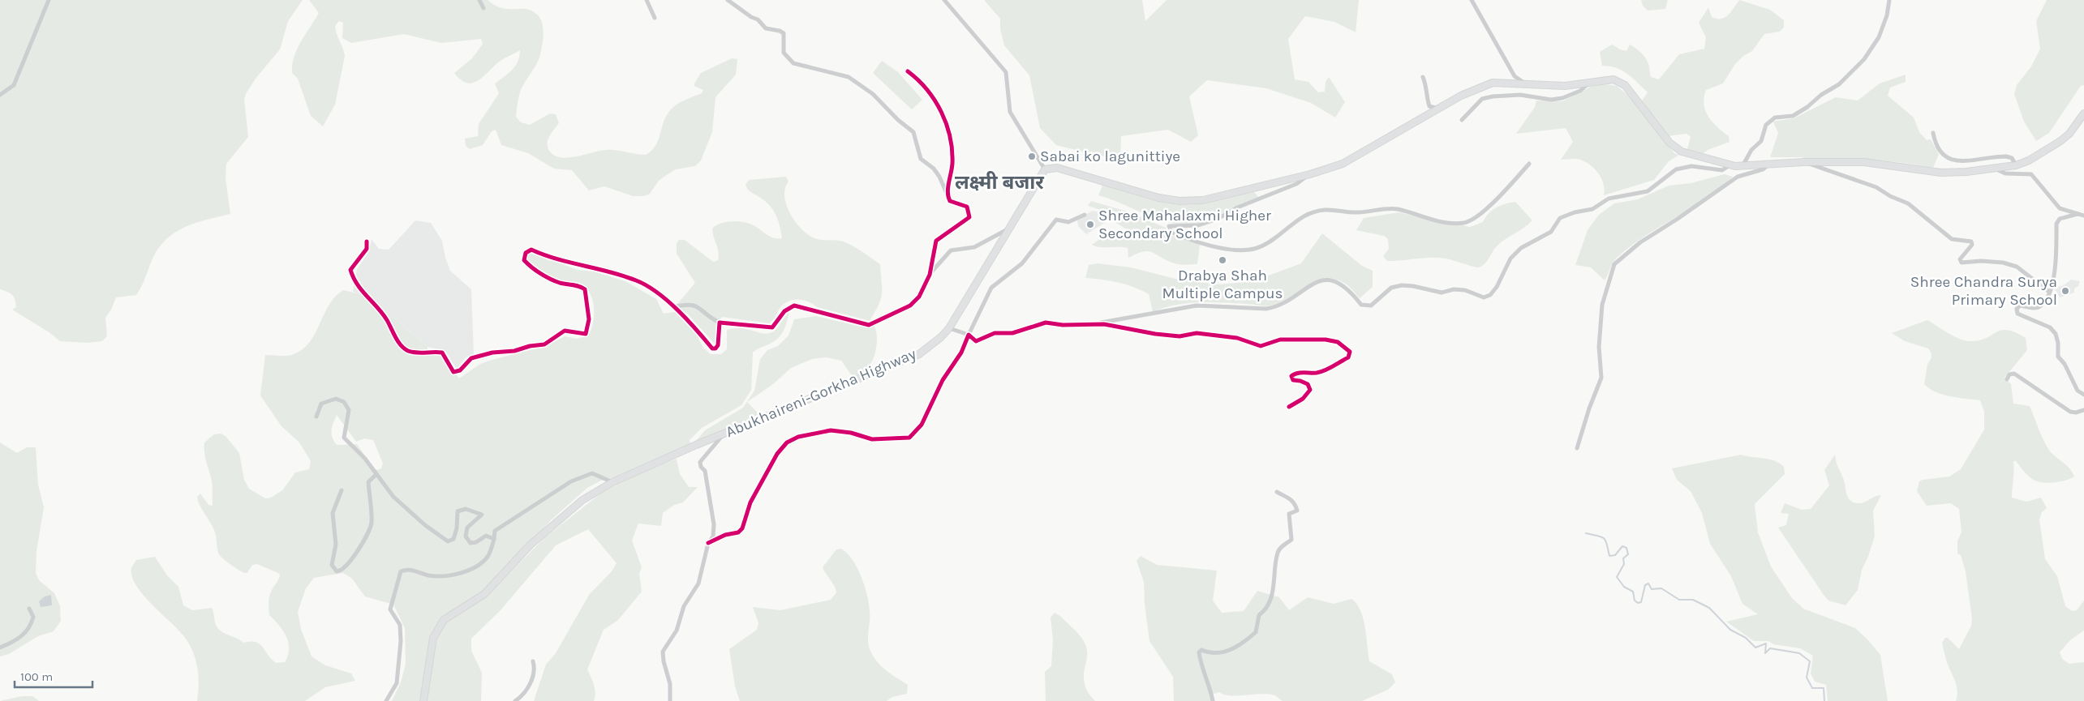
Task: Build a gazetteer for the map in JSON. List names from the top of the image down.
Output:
{
  "streets": {
    "main road": ["Abukhaireni-Gorkha Highway"]
  },
  "districts": ["लक्ष्मी बजार"],
  "places": [
    "Sabai ko lagunittiye",
    "Shree Mahalaxmi Higher Secondary School",
    "Drabya Shah Multiple Campus",
    "Shree Chandra Surya Primary School"
  ],
  "scale_bar": "100 m"
}
